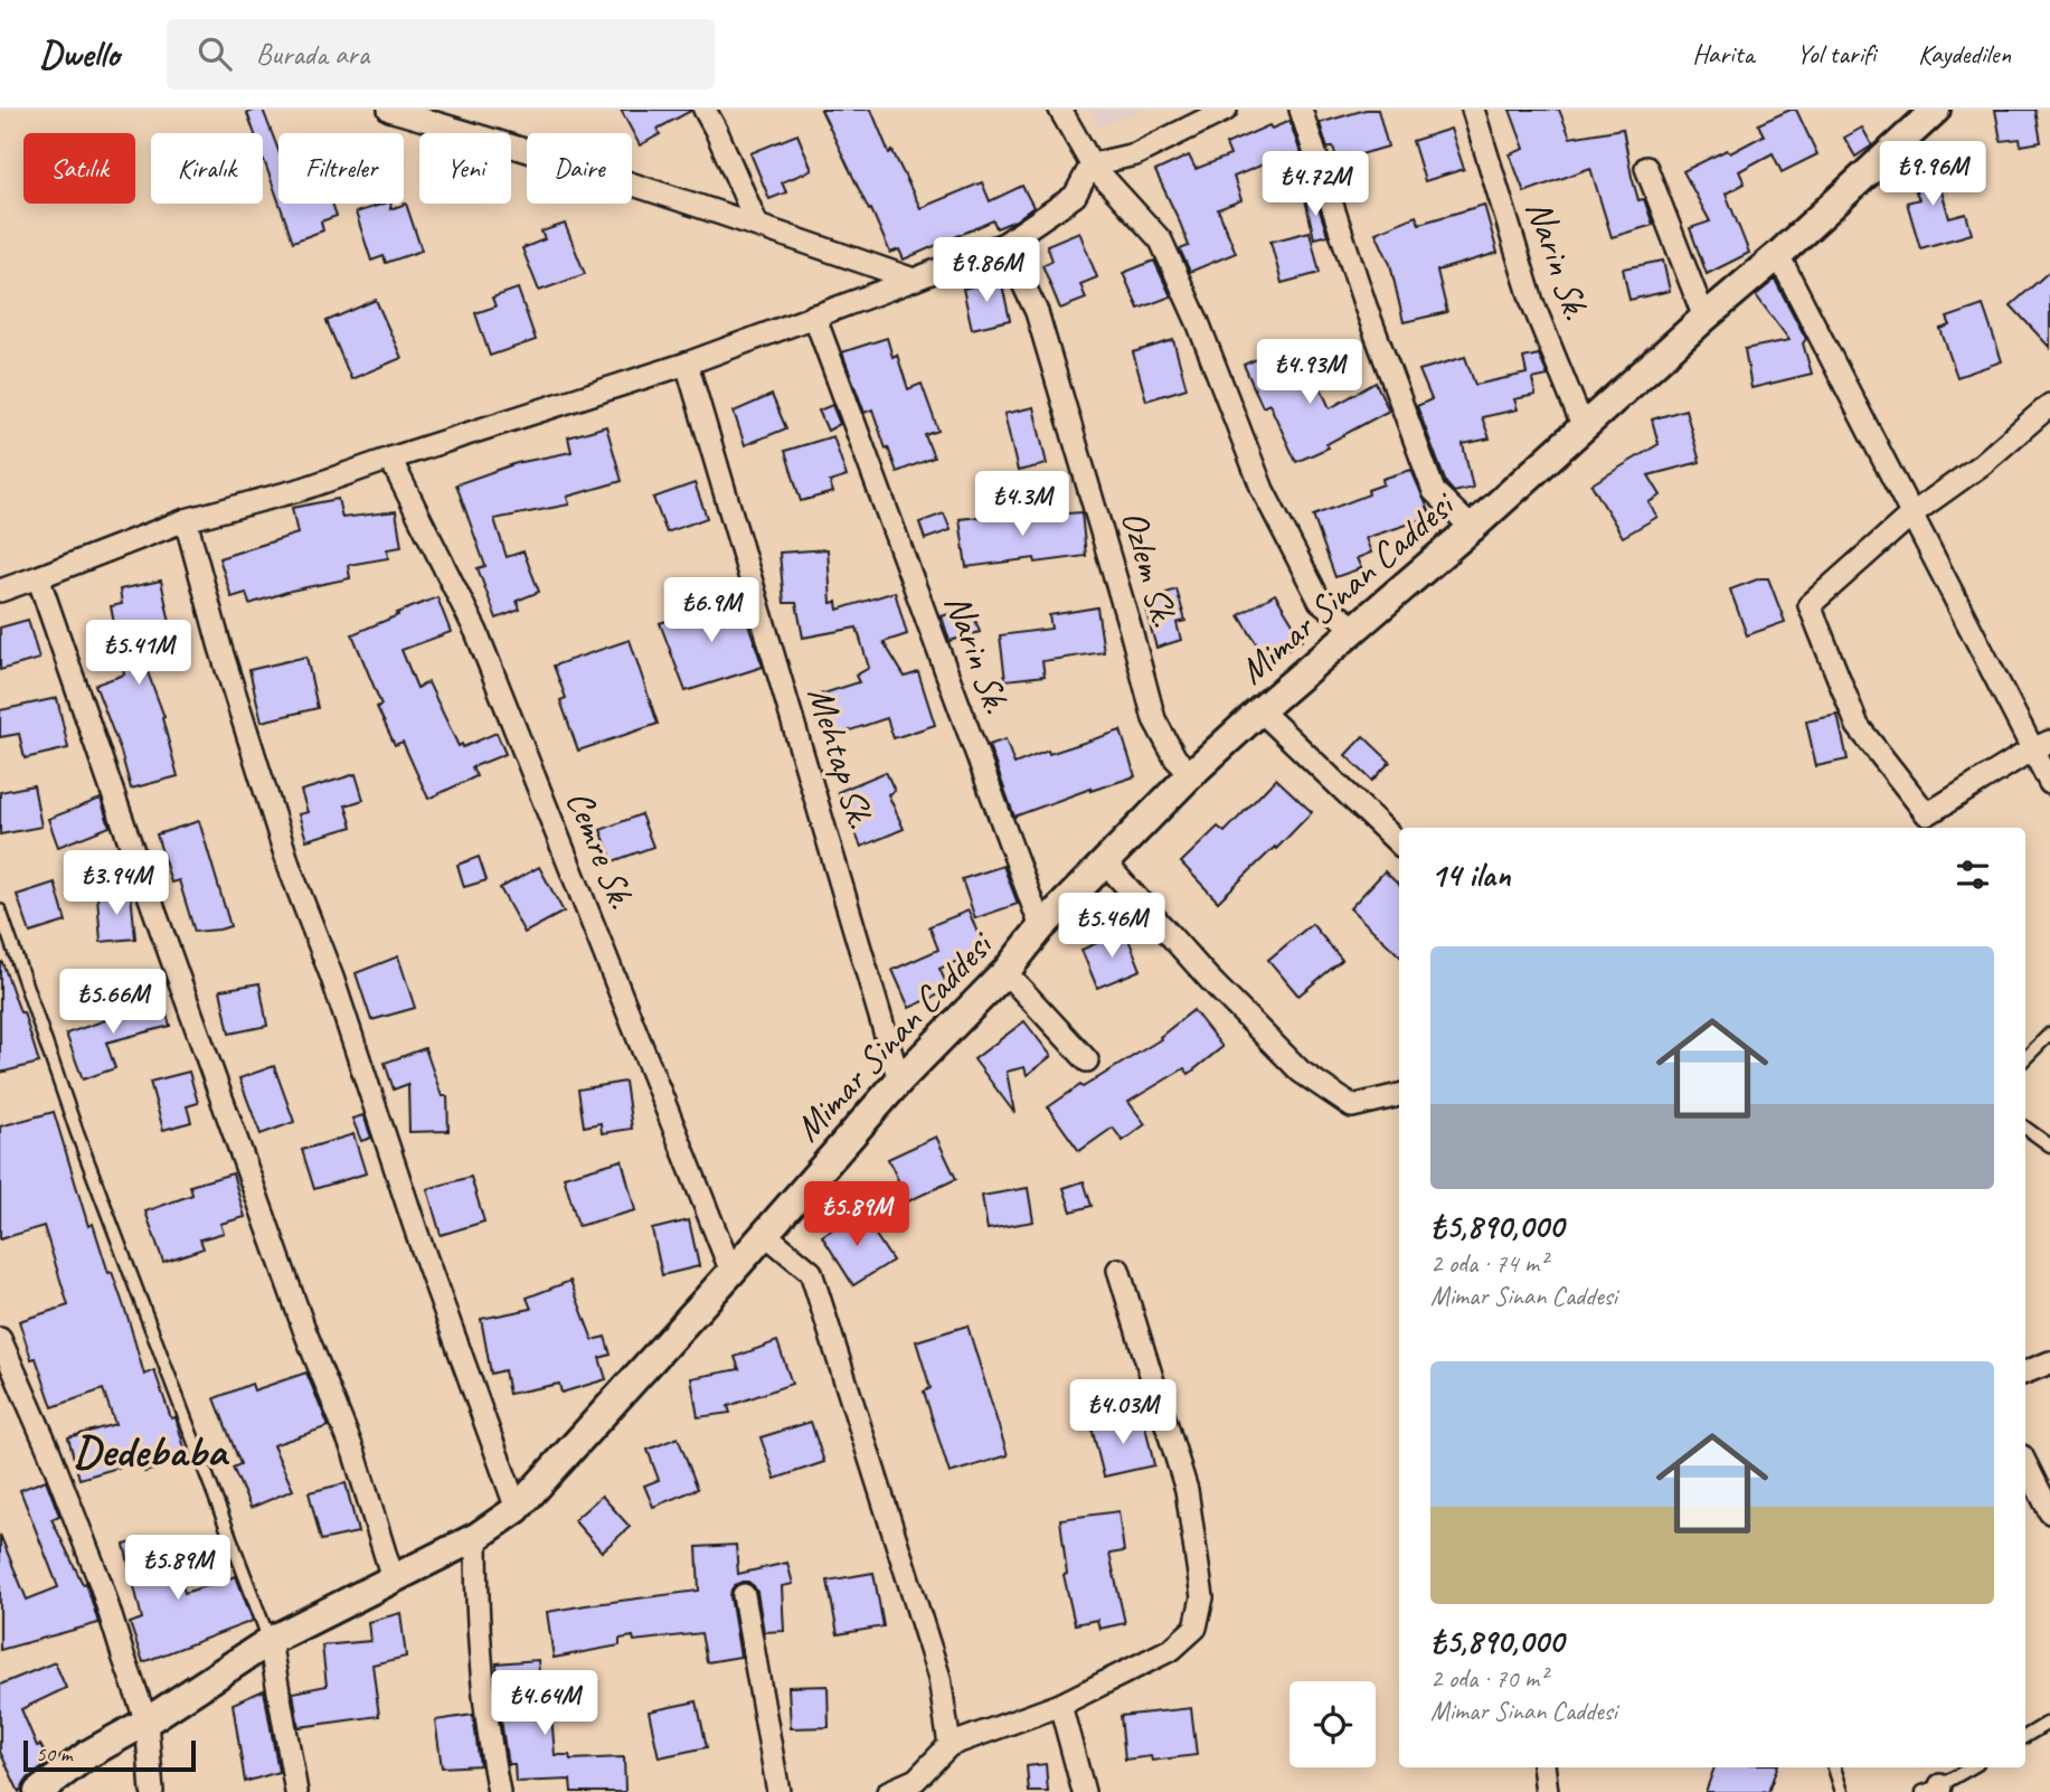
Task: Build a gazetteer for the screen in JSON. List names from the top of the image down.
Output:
{
  "streets": {
    "street": [
      "Narin Sk.",
      "Ozlem Sk.",
      "Mimar Sinan Caddesi",
      "Mehtap Sk.",
      "Cemre Sk."
    ]
  },
  "crossings": [
    ["Narin Sk.", "Mimar Sinan Caddesi"],
    ["Ozlem Sk.", "Mimar Sinan Caddesi"],
    ["Mimar Sinan Caddesi", "Mehtap Sk."],
    ["Mimar Sinan Caddesi", "Cemre Sk."]
  ],
  "districts": ["Dedebaba"],
  "scale_bar": "50 m",
  "page": {
    "header": "Dwello",
    "search": "Burada ara",
    "nav": ["Harita", "Yol tarifi", "Kaydedilen"],
    "chip": [
      "Satılık",
      "Kiralık",
      "Filtreler",
      "Yeni",
      "Daire"
    ],
    "price": [
      "₺9.96M",
      "₺4.72M",
      "₺9.86M",
      "₺4.93M",
      "₺4.3M",
      "₺6.9M",
      "₺5.41M",
      "₺3.94M",
      "₺5.46M",
      "₺5.66M",
      "₺5.89M",
      "₺4.03M",
      "₺5.89M",
      "₺4.64M"
    ],
    "heading": "14 ilan",
    "list": [
      {
        "name": "₺5,890,000",
        "note": "2 oda · 74 m² · Mimar Sinan Caddesi"
      },
      {
        "name": "₺5,890,000",
        "note": "2 oda · 70 m² · Mimar Sinan Caddesi"
      }
    ],
    "scale": "50 m"
  }
}
